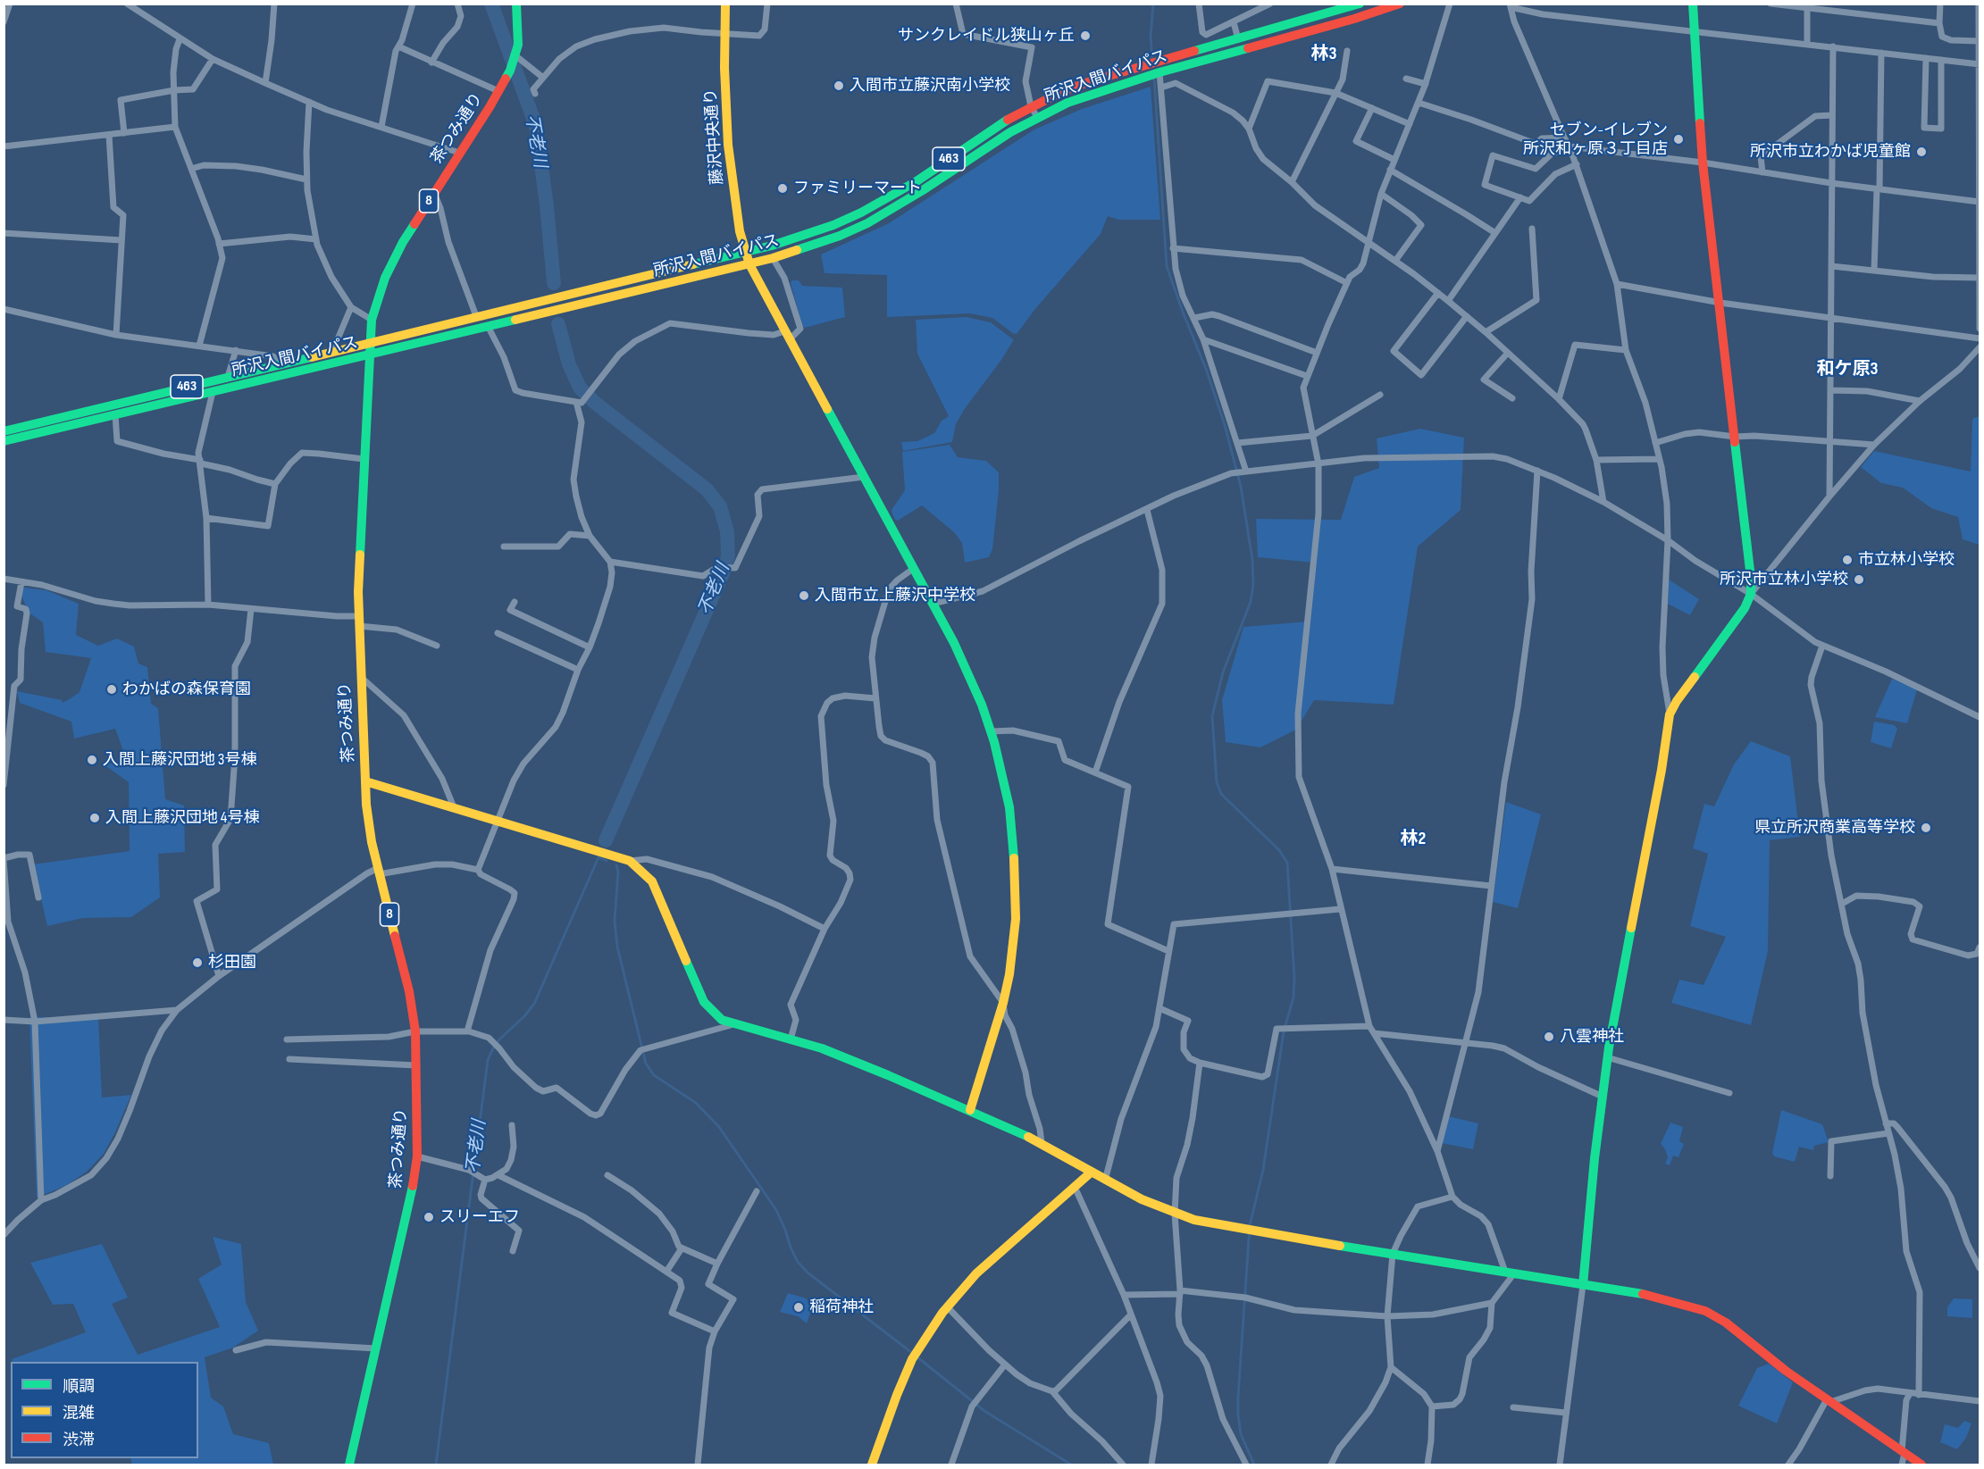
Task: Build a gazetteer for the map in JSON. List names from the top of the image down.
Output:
{
  "streets": {
    "main road": [
      "所沢入間バイパス",
      "茶つみ通り",
      "藤沢中央通り",
      "463",
      "8"
    ]
  },
  "crossings": [
    ["所沢入間バイパス", "茶つみ通り"],
    ["所沢入間バイパス", "藤沢中央通り"]
  ],
  "districts": ["林3", "和ケ原3", "林2"],
  "water": ["不老川"],
  "places": [
    "サンクレイドル狭山ヶ丘",
    "入間市立藤沢南小学校",
    "セブン-イレブン 所沢和ヶ原３丁目店",
    "所沢市立わかば児童館",
    "ファミリーマート",
    "市立林小学校",
    "所沢市立林小学校",
    "入間市立上藤沢中学校",
    "わかばの森保育園",
    "入間上藤沢団地 3号棟",
    "入間上藤沢団地 4号棟",
    "県立所沢商業高等学校",
    "杉田園",
    "八雲神社",
    "スリーエフ",
    "稲荷神社"
  ],
  "legend": ["順調", "混雑", "渋滞"]
}
